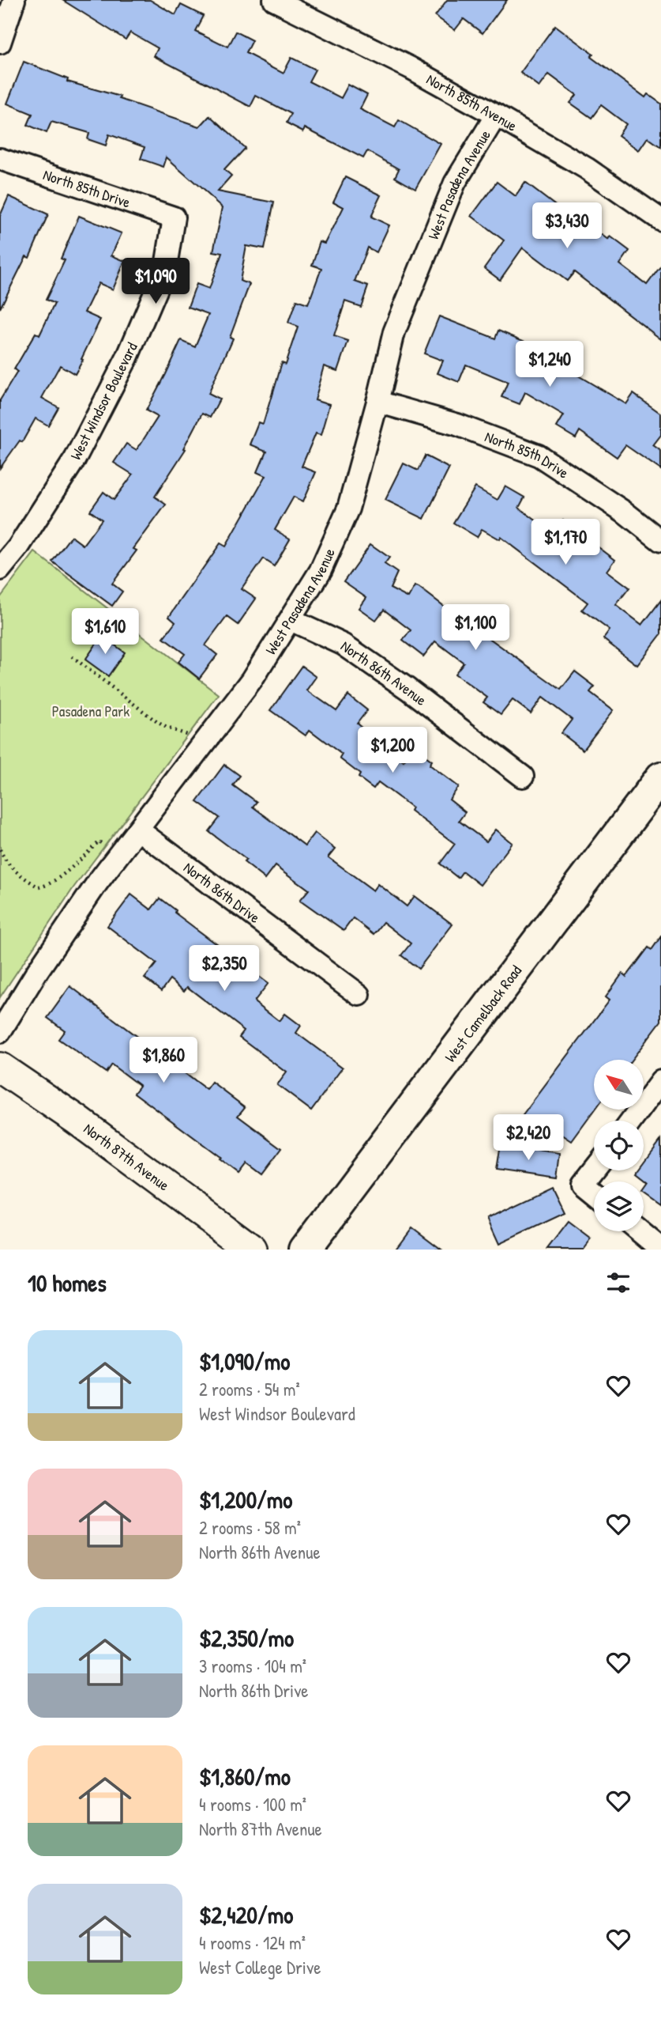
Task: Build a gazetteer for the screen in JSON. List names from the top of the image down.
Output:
{
  "streets": {
    "main road": ["West Camelback Road"],
    "street": [
      "North 85th Avenue",
      "West Pasadena Avenue",
      "North 85th Drive",
      "West Windsor Boulevard",
      "North 86th Avenue",
      "North 86th Drive",
      "North 87th Avenue"
    ]
  },
  "crossings": [
    ["North 85th Avenue", "West Pasadena Avenue"],
    ["West Pasadena Avenue", "North 85th Drive"],
    ["West Pasadena Avenue", "North 86th Avenue"],
    ["West Pasadena Avenue", "North 86th Drive"],
    ["North 85th Drive", "West Windsor Boulevard"]
  ],
  "parks": ["Pasadena Park"],
  "north": "top left",
  "page": {
    "price": [
      "$3,430",
      "$1,090",
      "$1,240",
      "$1,170",
      "$1,100",
      "$1,610",
      "$1,200",
      "$2,350",
      "$1,860",
      "$2,420"
    ],
    "heading": "10 homes",
    "list": [
      {
        "name": "$1,090/mo",
        "note": "2 rooms · 54 m² · West Windsor Boulevard"
      },
      {
        "name": "$1,200/mo",
        "note": "2 rooms · 58 m² · North 86th Avenue"
      },
      {
        "name": "$2,350/mo",
        "note": "3 rooms · 104 m² · North 86th Drive"
      },
      {
        "name": "$1,860/mo",
        "note": "4 rooms · 100 m² · North 87th Avenue"
      },
      {
        "name": "$2,420/mo",
        "note": "4 rooms · 124 m² · West College Drive"
      }
    ]
  }
}
